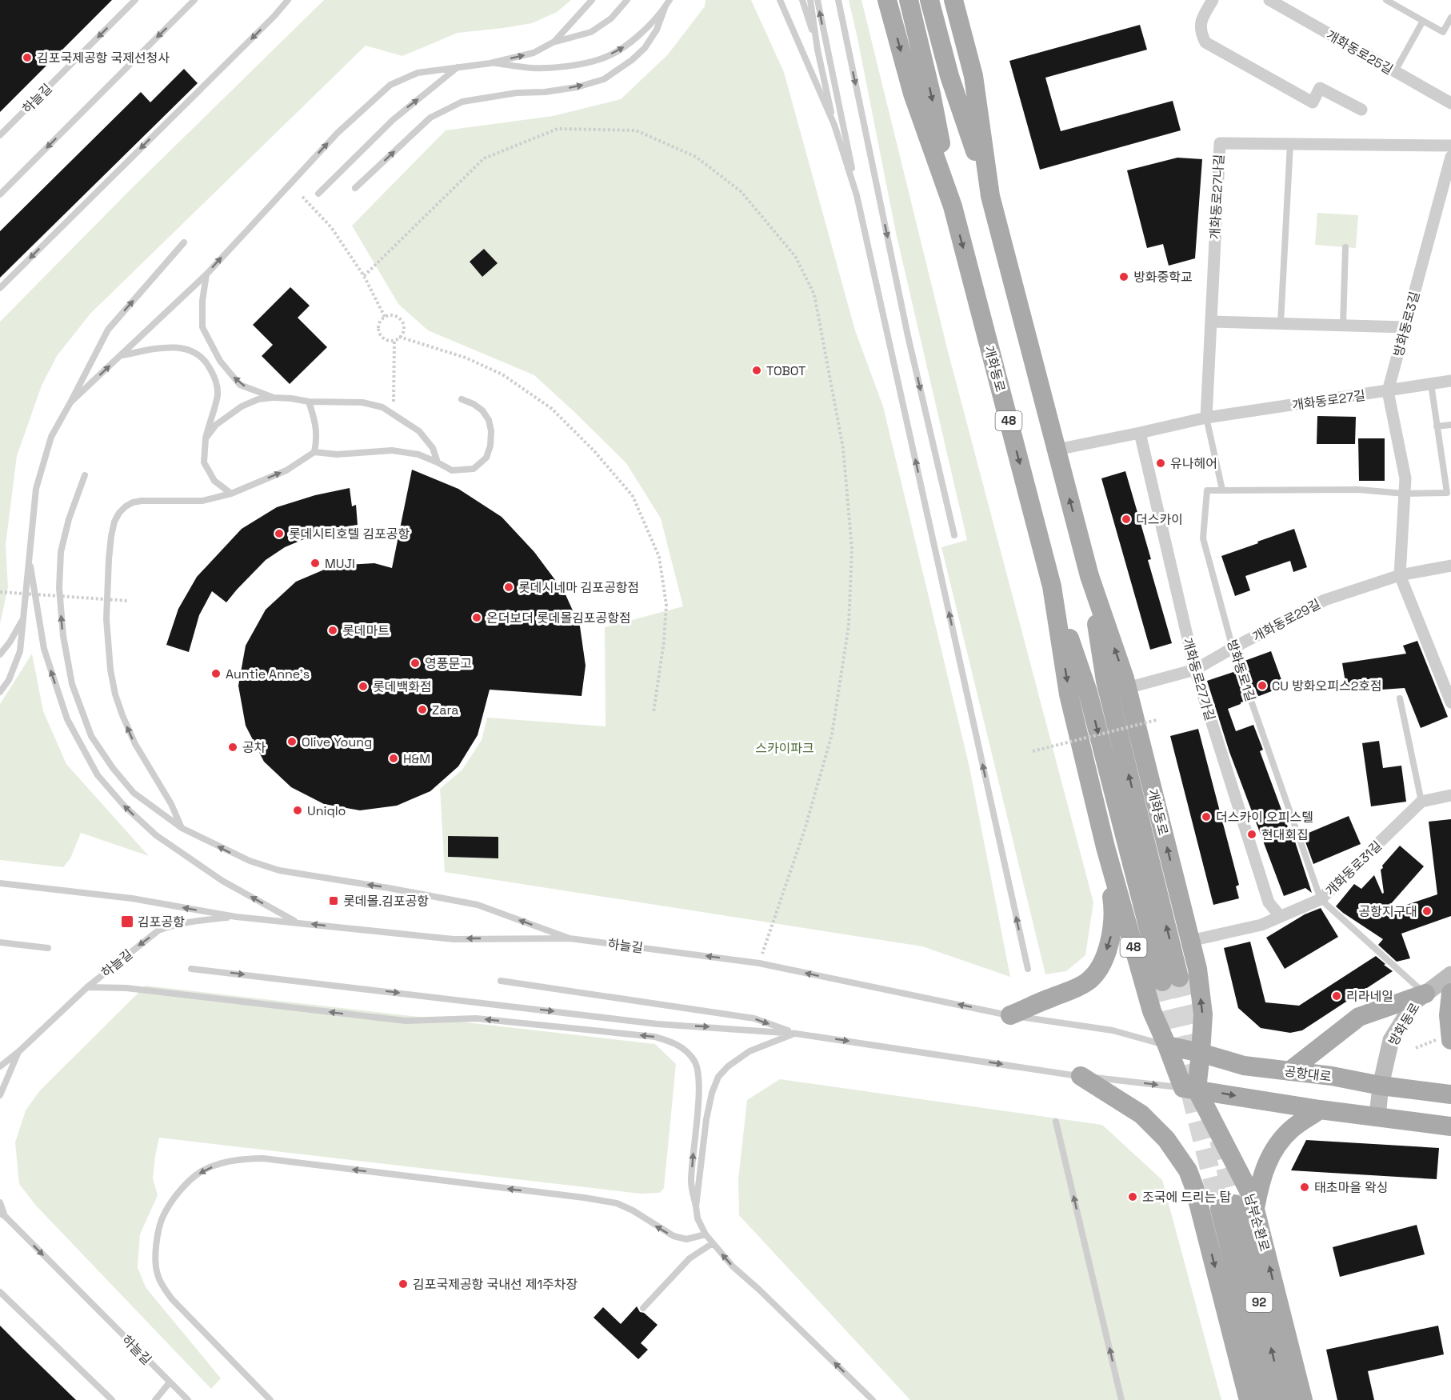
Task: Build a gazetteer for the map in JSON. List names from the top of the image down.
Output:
{
  "streets": {
    "main road": [
      "개화동로",
      "48",
      "방화동로",
      "공항대로",
      "남부순환로",
      "92"
    ],
    "street": [
      "개화동로25길",
      "개화동로27나길",
      "방화동로3길",
      "개화동로27길",
      "개화동로29길",
      "개화동로27가길",
      "개화동로31길"
    ],
    "lane": ["하늘길", "방화동로1길"]
  },
  "crossings": [
    ["하늘길", "개화동로"],
    ["하늘길", "공항대로"],
    ["하늘길", "남부순환로"],
    ["개화동로27나길", "개화동로27길"],
    ["방화동로3길", "개화동로27길"],
    ["방화동로3길", "개화동로29길"],
    ["개화동로", "개화동로27길"],
    ["개화동로", "개화동로29길"],
    ["개화동로", "개화동로31길"],
    ["개화동로", "공항대로"],
    ["개화동로", "남부순환로"],
    ["개화동로27길", "개화동로27가길"],
    ["개화동로29길", "방화동로1길"],
    ["개화동로29길", "개화동로27가길"],
    ["방화동로1길", "개화동로31길"],
    ["방화동로1길", "방화동로"],
    ["개화동로27가길", "개화동로31길"],
    ["방화동로", "공항대로"],
    ["공항대로", "남부순환로"]
  ],
  "parks": ["스카이파크"],
  "places": {
    "other": [
      "김포국제공항 국제선청사",
      "방화중학교",
      "TOBOT",
      "유나헤어",
      "더스카이",
      "롯데시티호텔 김포공항",
      "MUJI",
      "롯데시네마 김포공항점",
      "온더보더 롯데몰김포공항점",
      "롯데마트",
      "영풍문고",
      "Auntie Anne's",
      "CU 방화오피스2호점",
      "롯데백화점",
      "Zara",
      "Olive Young",
      "공차",
      "H&M",
      "Uniqlo",
      "더스카이 오피스텔",
      "현대회집",
      "공항지구대",
      "리라네일",
      "태초마을 왁싱",
      "조국에 드리는 탑",
      "김포국제공항 국내선 제1주차장"
    ],
    "transit": ["롯데몰.김포공항", "김포공항"]
  }
}
